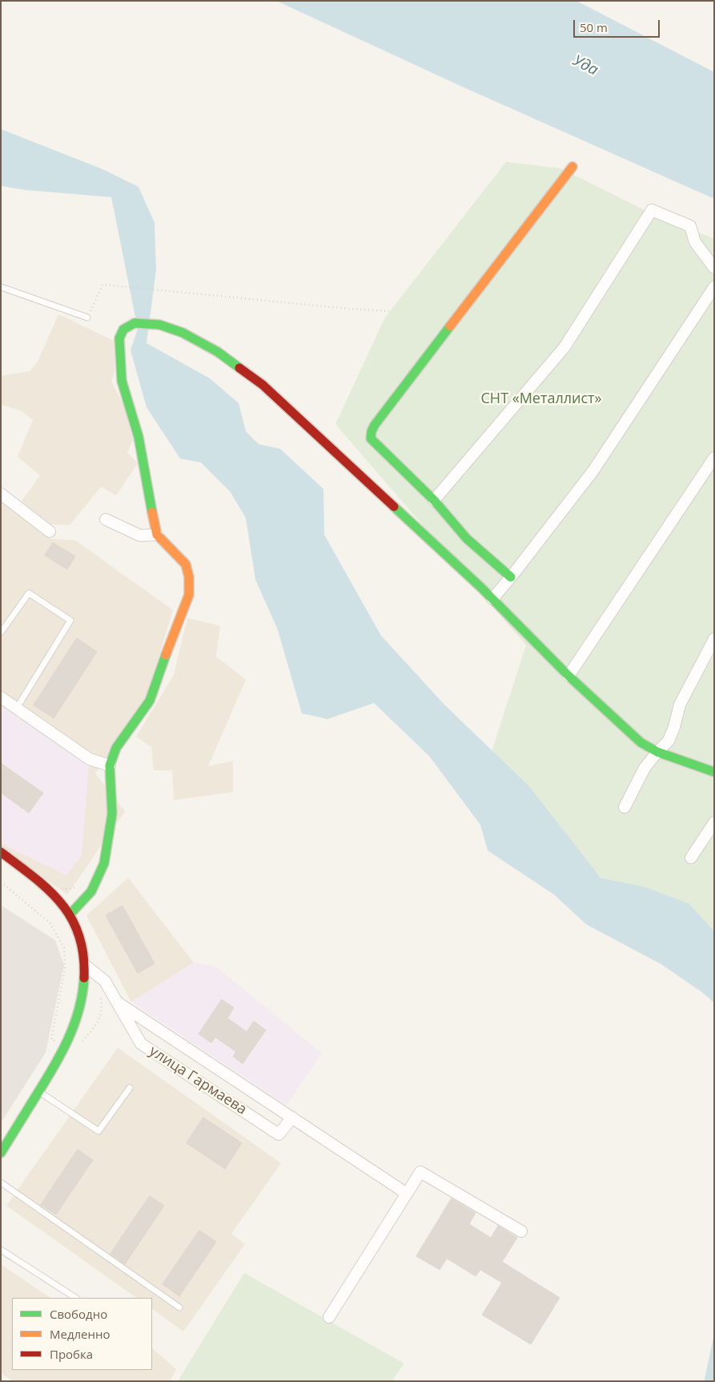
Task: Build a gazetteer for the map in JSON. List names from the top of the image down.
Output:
{
  "streets": {
    "street": ["улица Гармаева"]
  },
  "water": ["Уда"],
  "parks": ["СНТ «Металлист»"],
  "legend": ["Свободно", "Медленно", "Пробка"],
  "scale_bar": "50 m"
}
